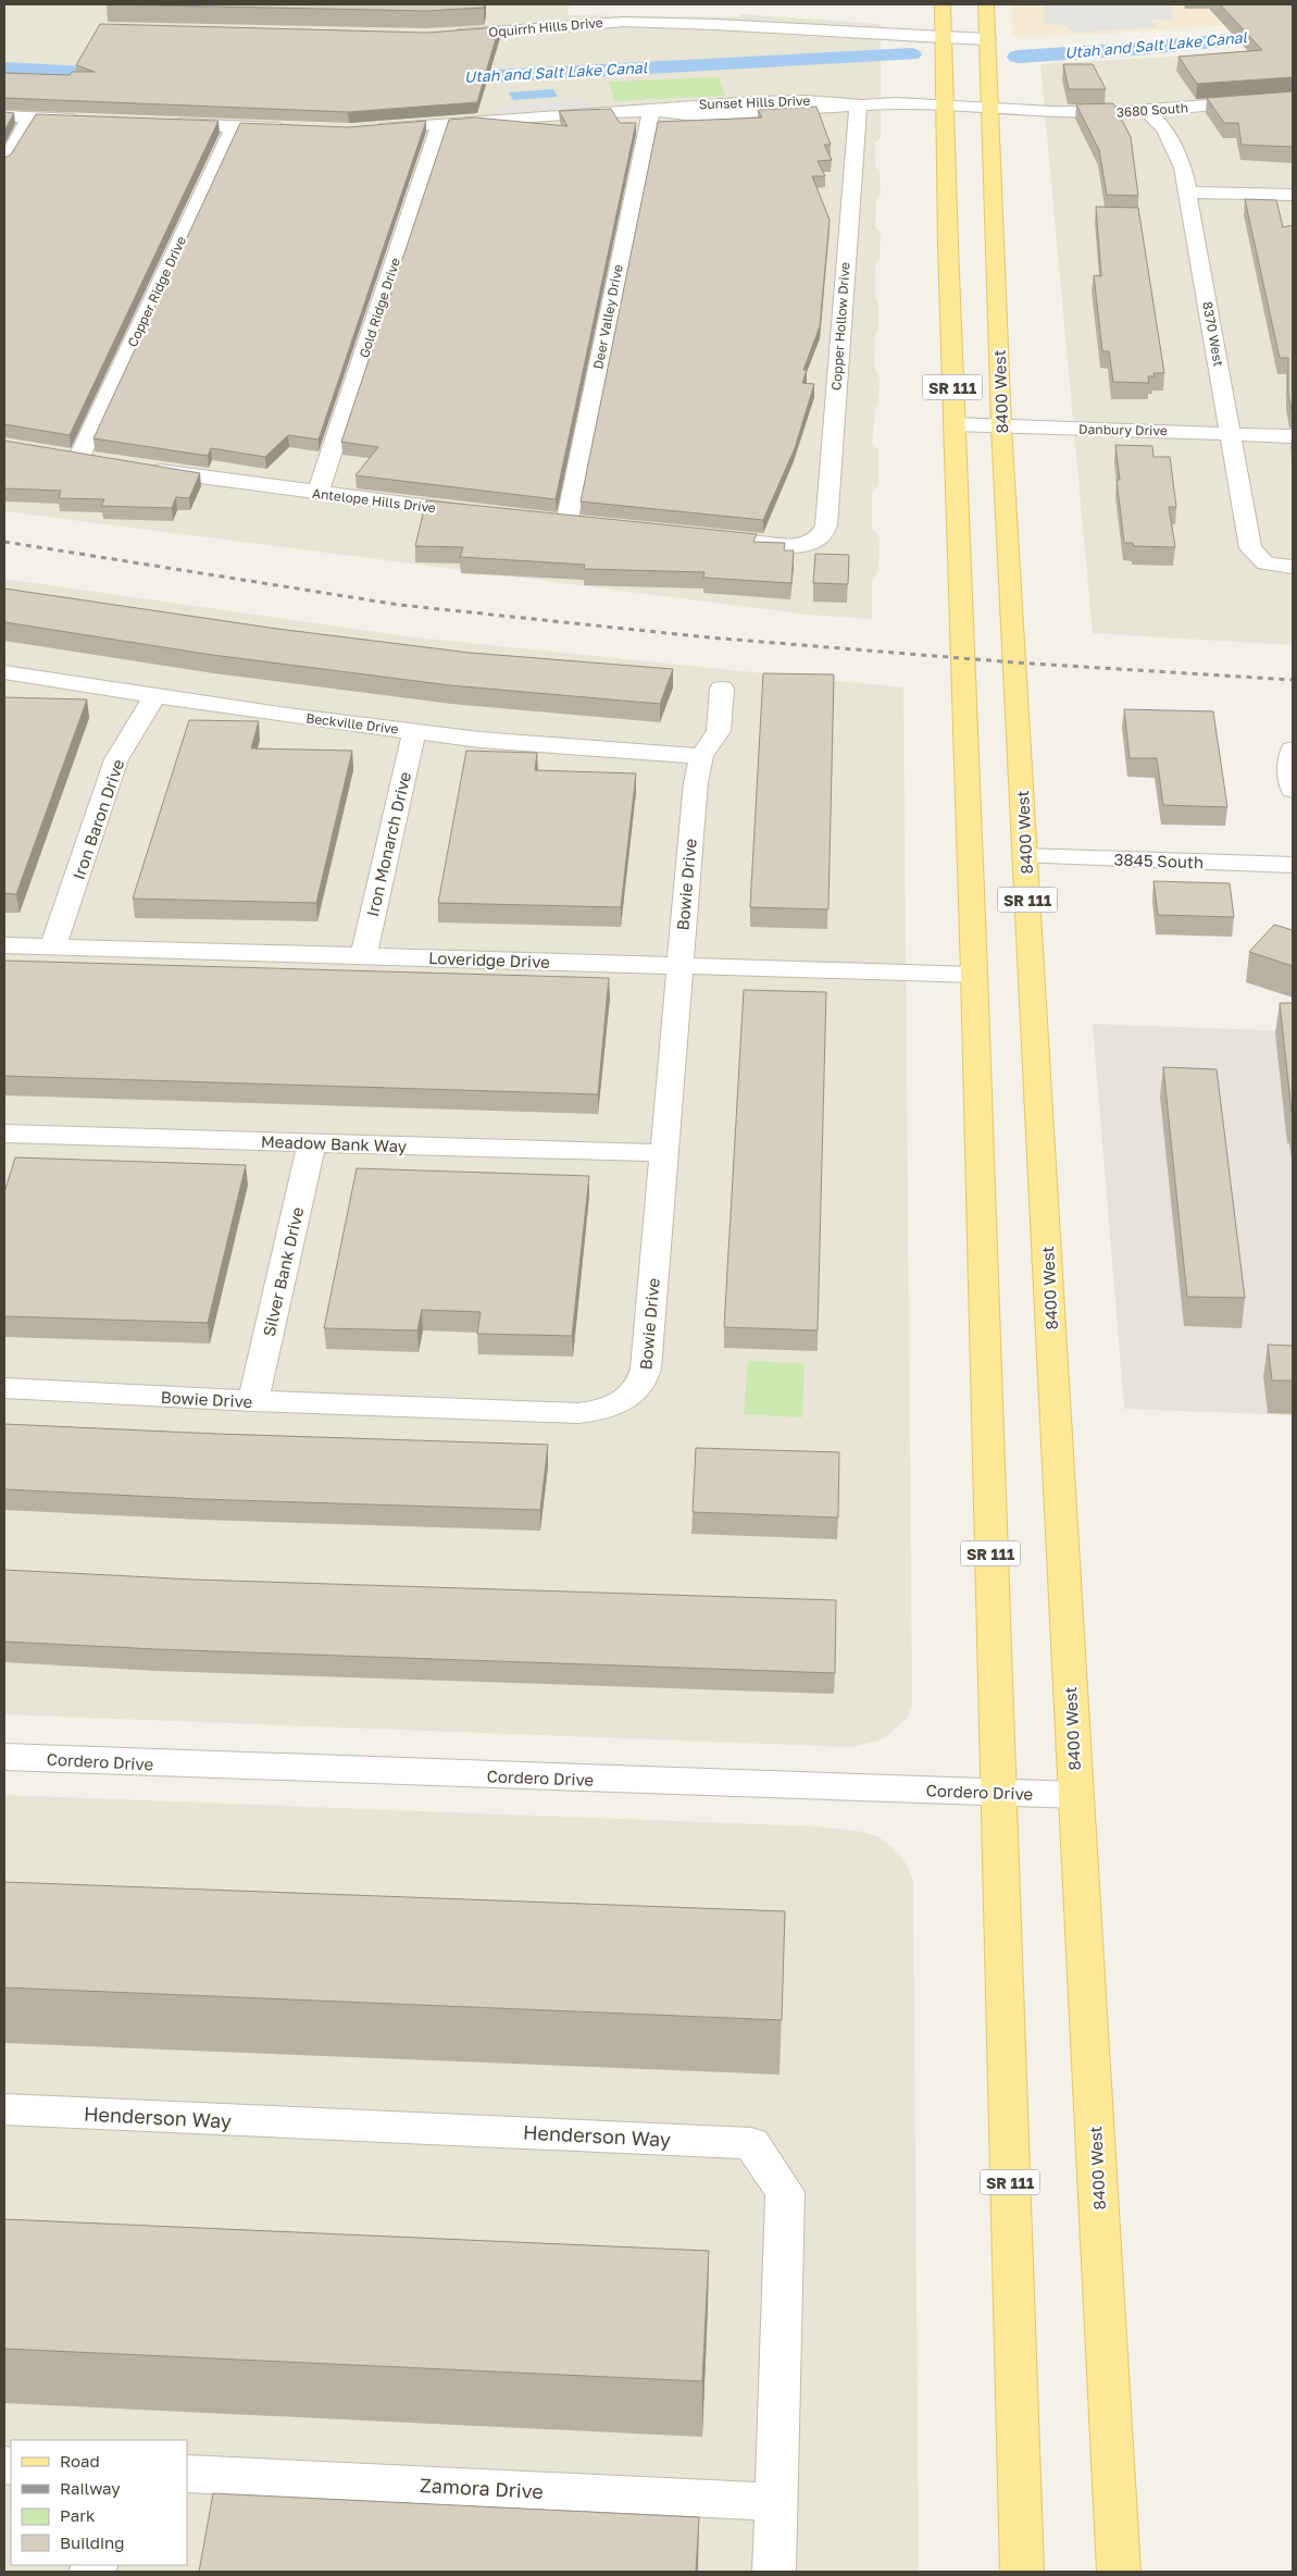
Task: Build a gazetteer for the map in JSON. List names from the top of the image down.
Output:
{
  "streets": {
    "main road": ["SR 111", "8400 West"],
    "street": [
      "Oquirrh Hills Drive",
      "Sunset Hills Drive",
      "3680 South",
      "Copper Ridge Drive",
      "Gold Ridge Drive",
      "Deer Valley Drive",
      "Copper Hollow Drive",
      "8370 West",
      "Danbury Drive",
      "Antelope Hills Drive",
      "Beckville Drive",
      "Iron Baron Drive",
      "Iron Monarch Drive",
      "3845 South",
      "Bowie Drive",
      "Loveridge Drive",
      "Meadow Bank Way",
      "Silver Bank Drive",
      "Cordero Drive",
      "Henderson Way",
      "Zamora Drive"
    ]
  },
  "crossings": [
    ["Oquirrh Hills Drive", "SR 111"],
    ["Oquirrh Hills Drive", "8400 West"],
    ["Sunset Hills Drive", "3680 South"],
    ["Sunset Hills Drive", "Gold Ridge Drive"],
    ["Sunset Hills Drive", "Deer Valley Drive"],
    ["Sunset Hills Drive", "Copper Hollow Drive"],
    ["Sunset Hills Drive", "SR 111"],
    ["3680 South", "8370 West"],
    ["3680 South", "SR 111"],
    ["3680 South", "8400 West"],
    ["Gold Ridge Drive", "Antelope Hills Drive"],
    ["8370 West", "Danbury Drive"],
    ["SR 111", "Danbury Drive"],
    ["SR 111", "Loveridge Drive"],
    ["SR 111", "Cordero Drive"],
    ["8400 West", "Danbury Drive"],
    ["8400 West", "3845 South"],
    ["8400 West", "Cordero Drive"],
    ["Beckville Drive", "Iron Baron Drive"],
    ["Beckville Drive", "Iron Monarch Drive"],
    ["Beckville Drive", "Bowie Drive"],
    ["Iron Baron Drive", "Loveridge Drive"],
    ["Iron Monarch Drive", "Loveridge Drive"],
    ["Bowie Drive", "Loveridge Drive"],
    ["Bowie Drive", "Meadow Bank Way"],
    ["Bowie Drive", "Silver Bank Drive"],
    ["Meadow Bank Way", "Silver Bank Drive"],
    ["Henderson Way", "Zamora Drive"]
  ],
  "water": ["Utah and Salt Lake Canal"],
  "legend": [
    "Road",
    "Railway",
    "Park",
    "Building"
  ]
}
